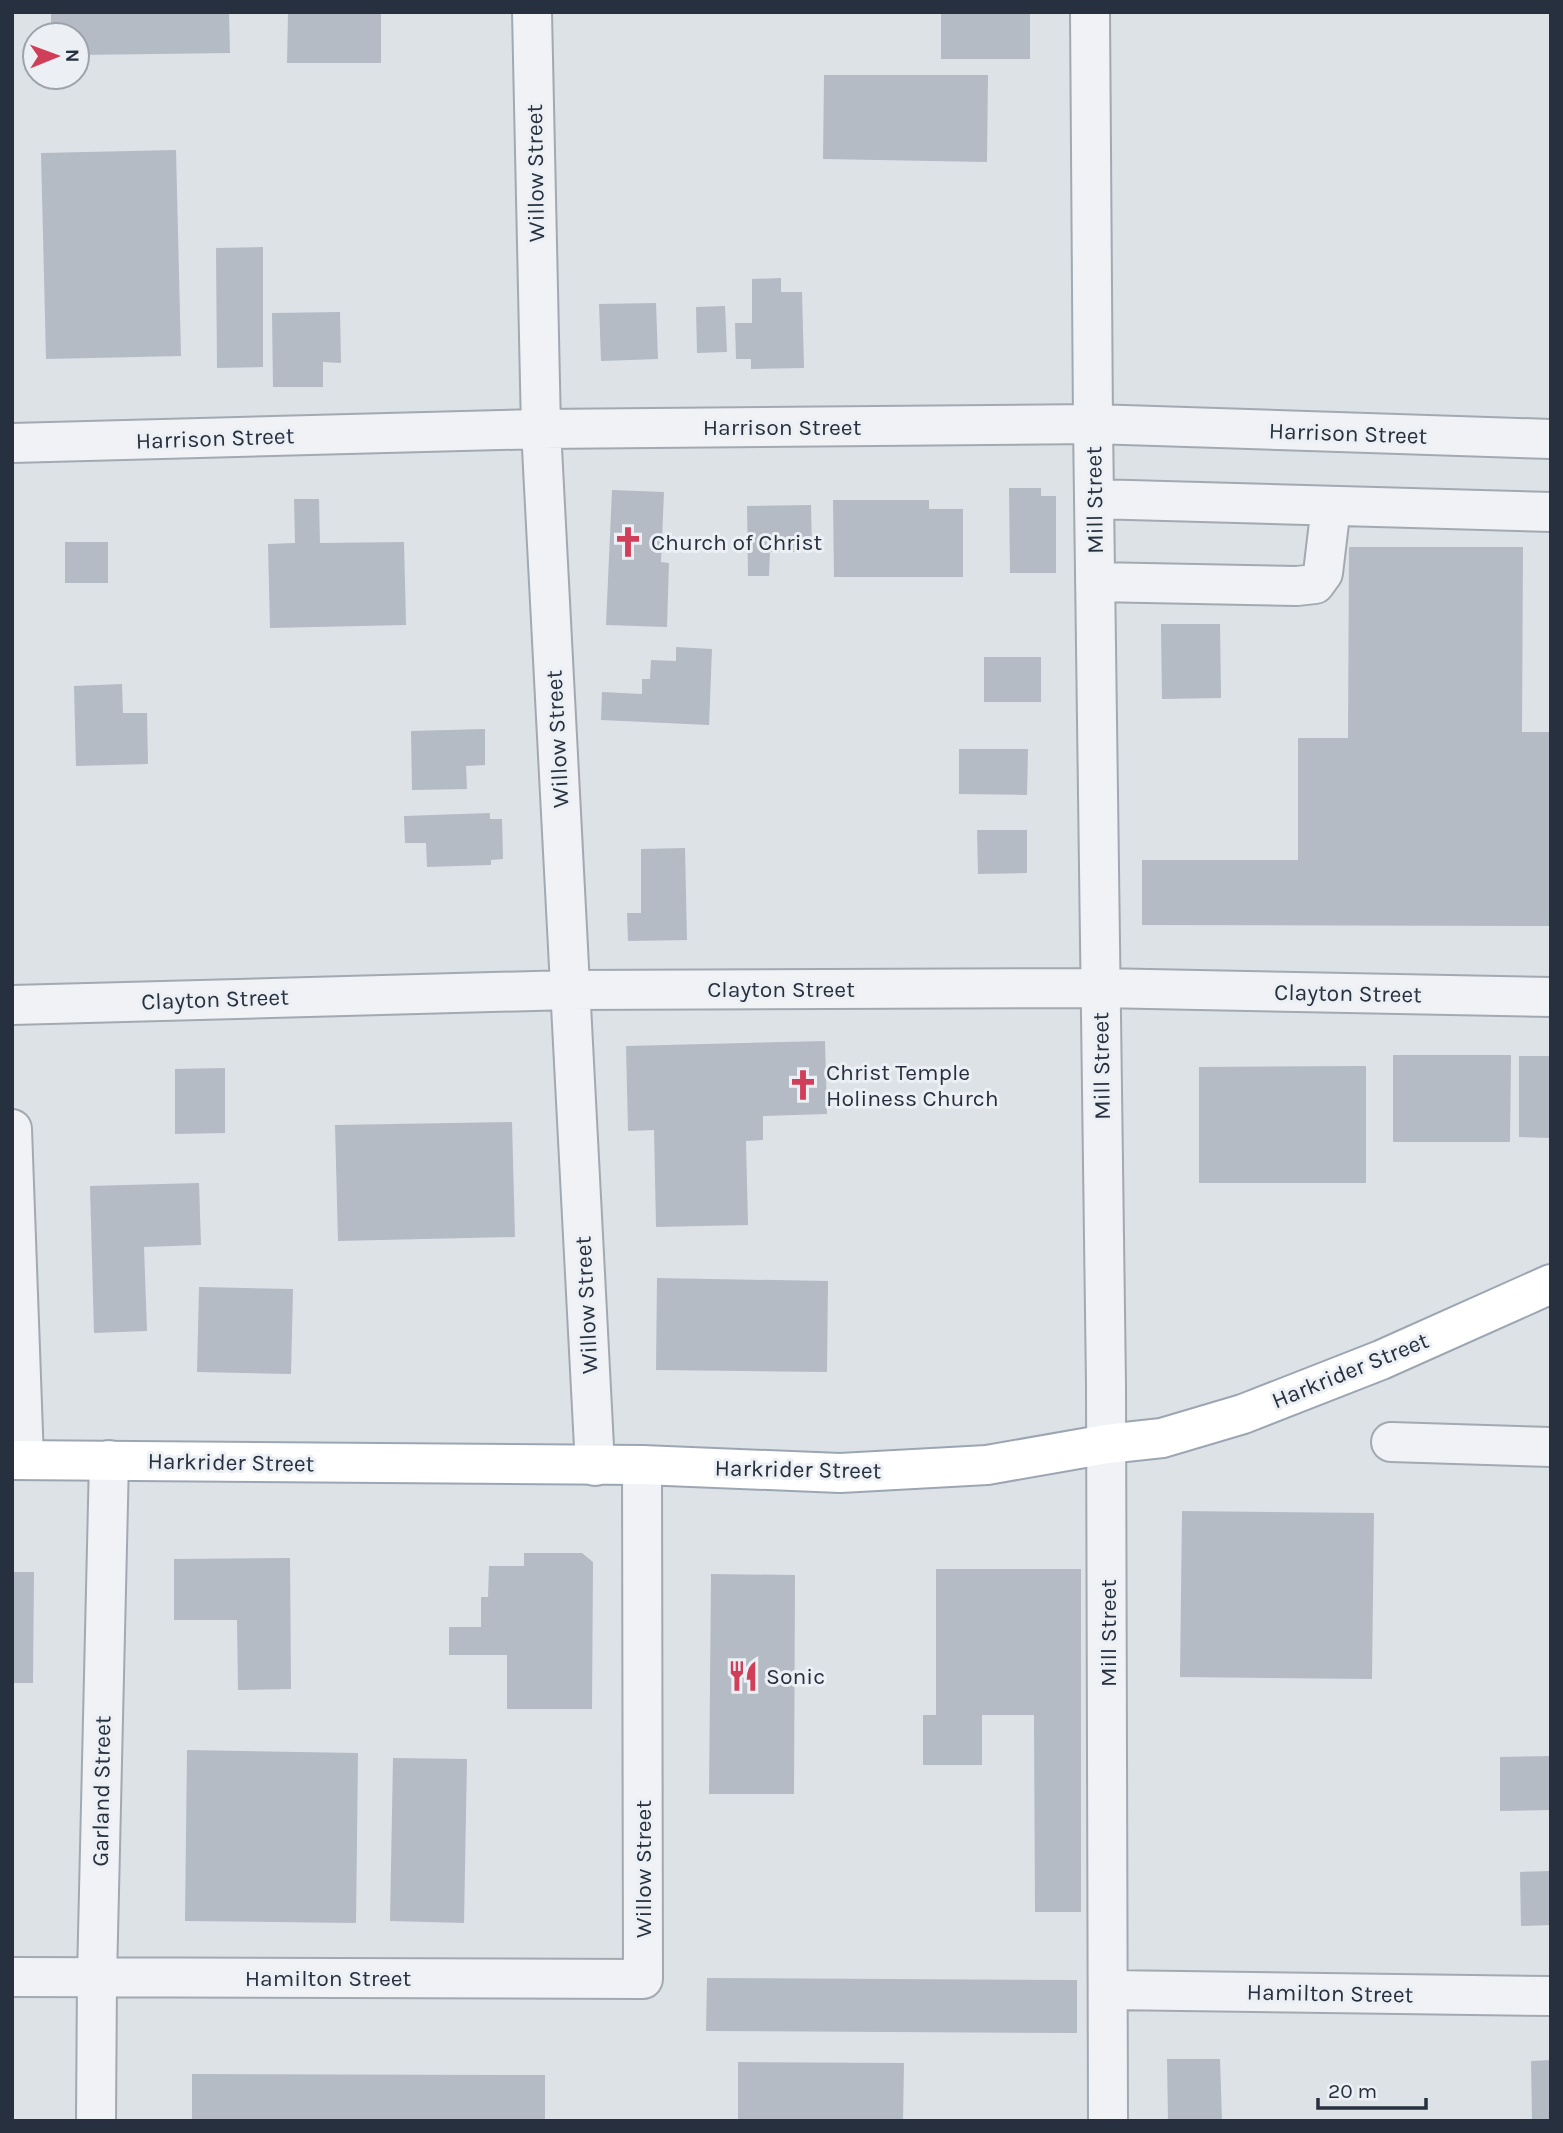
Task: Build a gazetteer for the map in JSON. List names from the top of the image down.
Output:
{
  "streets": {
    "main road": ["Harkrider Street"],
    "street": [
      "Willow Street",
      "Harrison Street",
      "Mill Street",
      "Clayton Street",
      "Garland Street",
      "Hamilton Street"
    ]
  },
  "crossings": [
    ["Willow Street", "Harrison Street"],
    ["Willow Street", "Clayton Street"],
    ["Willow Street", "Harkrider Street"],
    ["Willow Street", "Hamilton Street"],
    ["Harrison Street", "Mill Street"],
    ["Mill Street", "Clayton Street"],
    ["Mill Street", "Harkrider Street"],
    ["Mill Street", "Hamilton Street"],
    ["Harkrider Street", "Garland Street"],
    ["Garland Street", "Hamilton Street"]
  ],
  "places": {
    "church": ["Church of Christ", "Christ Temple Holiness Church"],
    "restaurant": ["Sonic"]
  },
  "scale_bar": "20 m",
  "north": "right"
}
